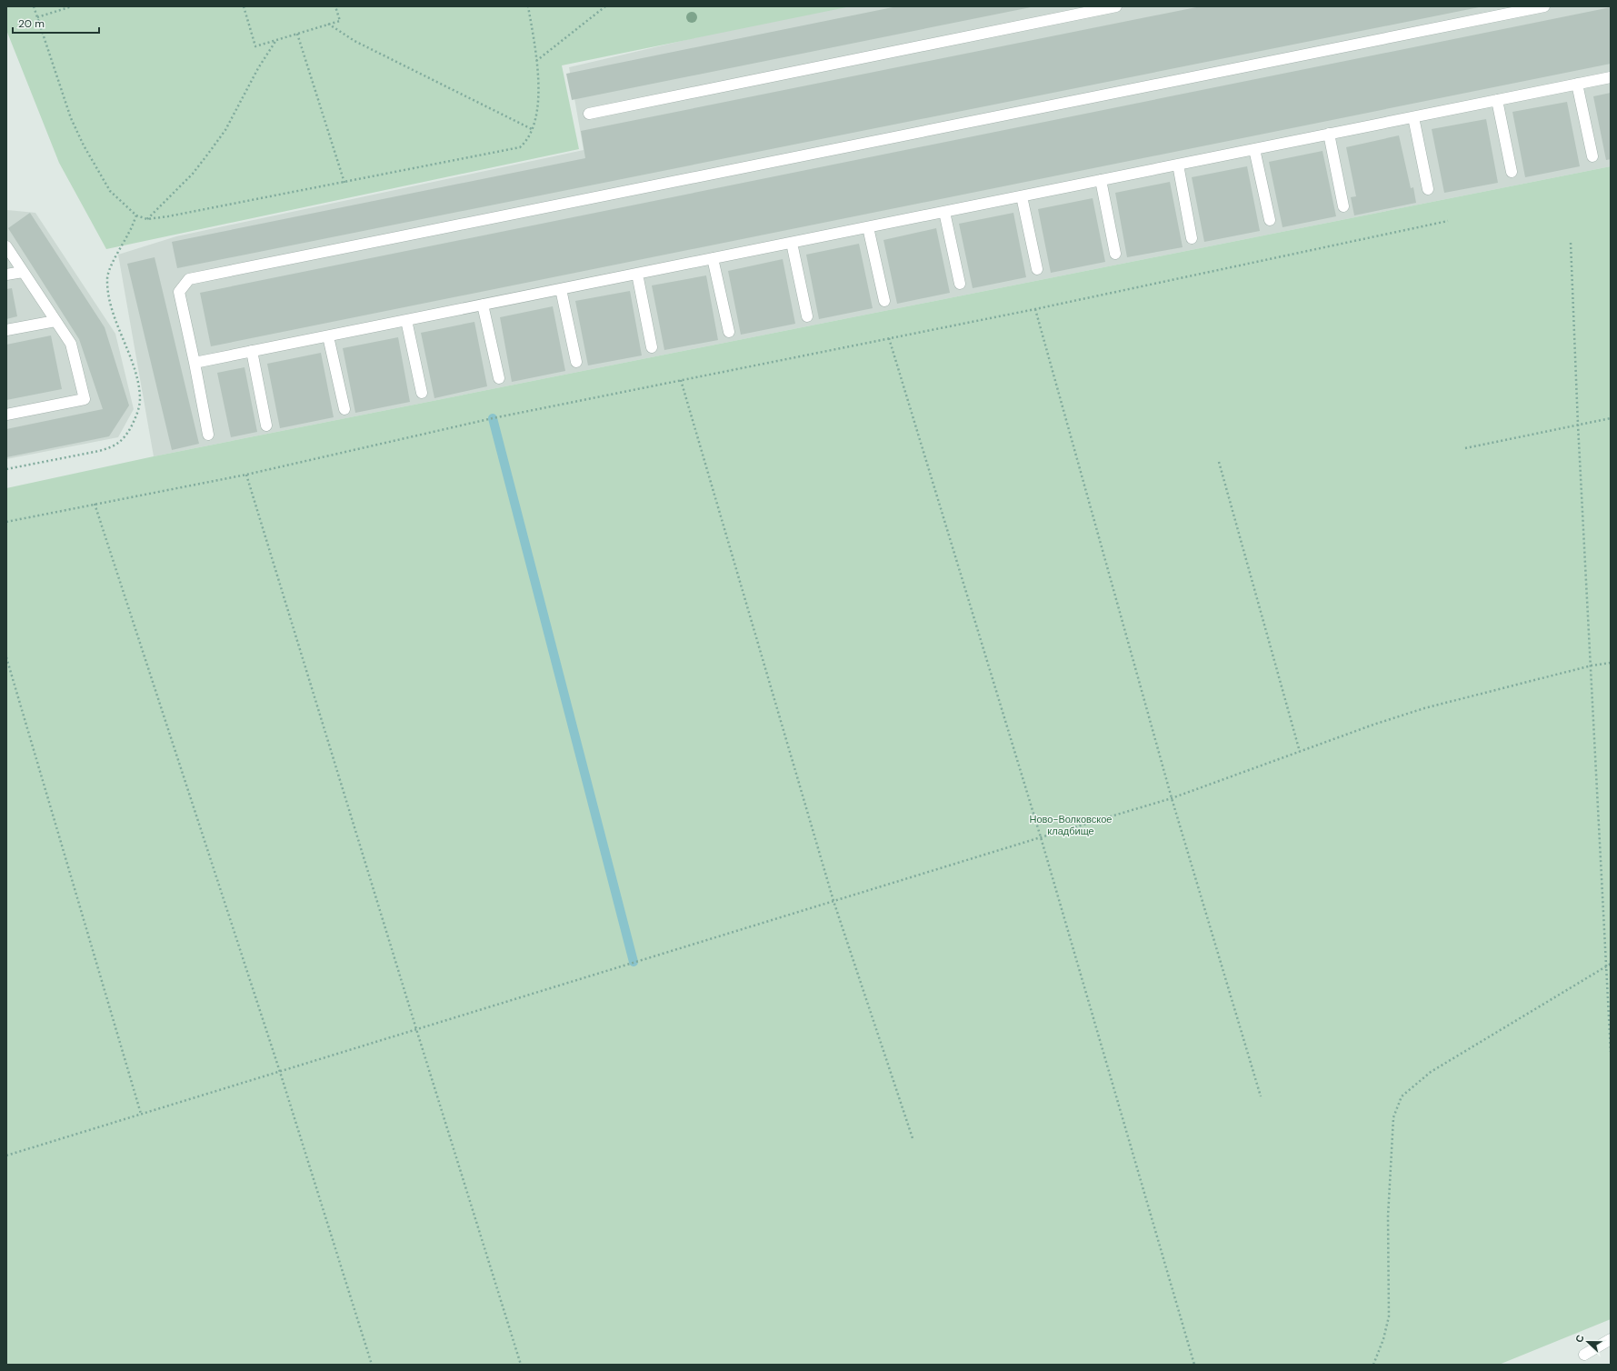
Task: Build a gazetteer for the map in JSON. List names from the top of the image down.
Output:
{
  "parks": ["Ново-Волковское кладбище"],
  "scale_bar": "20 m",
  "north": "left"
}
